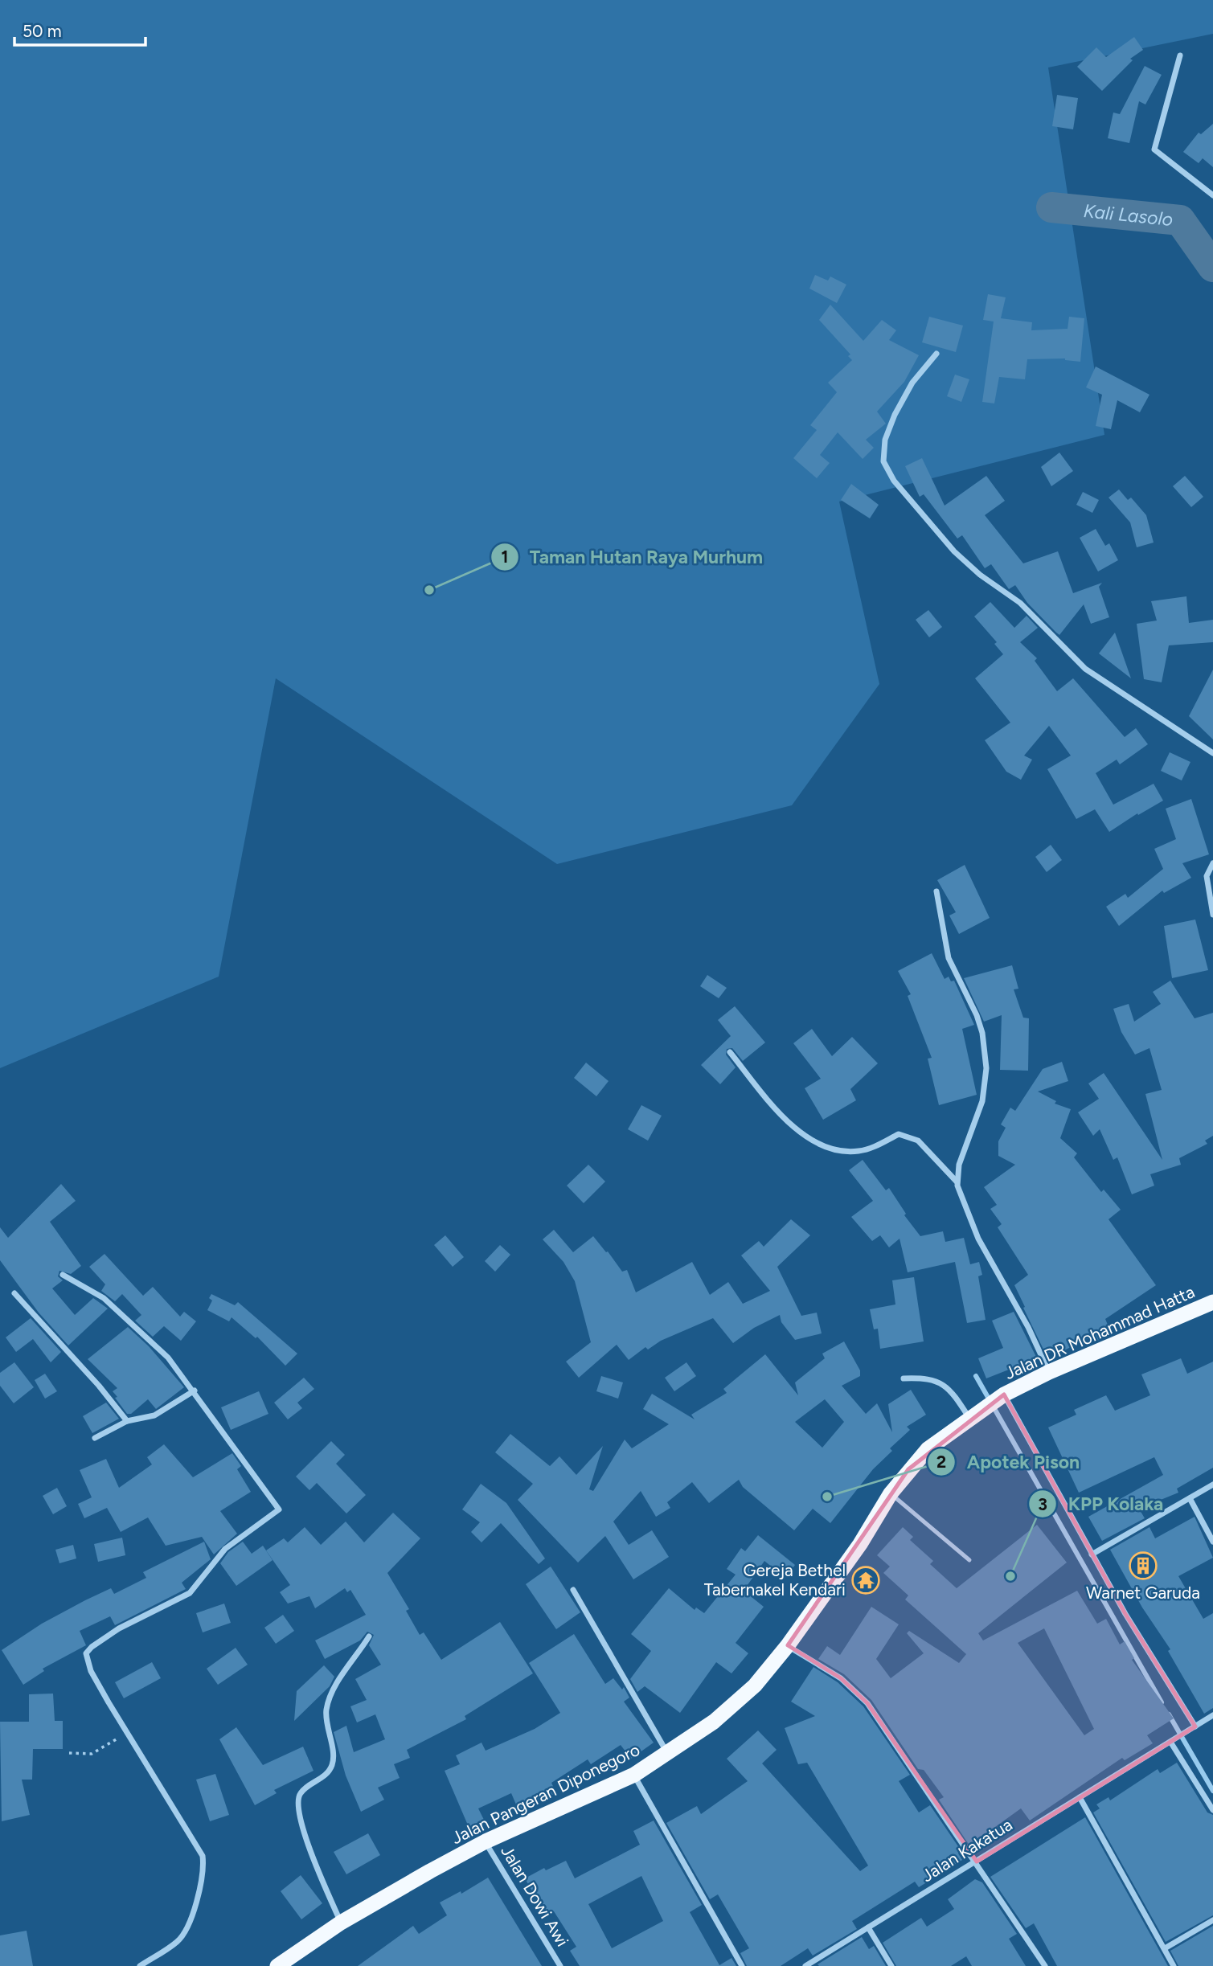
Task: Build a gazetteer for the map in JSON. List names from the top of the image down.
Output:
{
  "streets": {
    "highway": ["Jalan DR Mohammad Hatta", "Jalan Pangeran Diponegoro"],
    "street": ["Jalan Kakatua", "Jalan Dowi Awi"]
  },
  "crossings": [
    ["Jalan DR Mohammad Hatta", "Jalan Pangeran Diponegoro"],
    ["Jalan Pangeran Diponegoro", "Jalan Dowi Awi"]
  ],
  "water": ["Kali Lasolo"],
  "places": {
    "other": ["Taman Hutan Raya Murhum", "Apotek Pison", "KPP Kolaka"],
    "building": ["Warnet Garuda"],
    "temple": ["Gereja Bethel Tabernakel Kendari"]
  },
  "scale_bar": "50 m"
}
